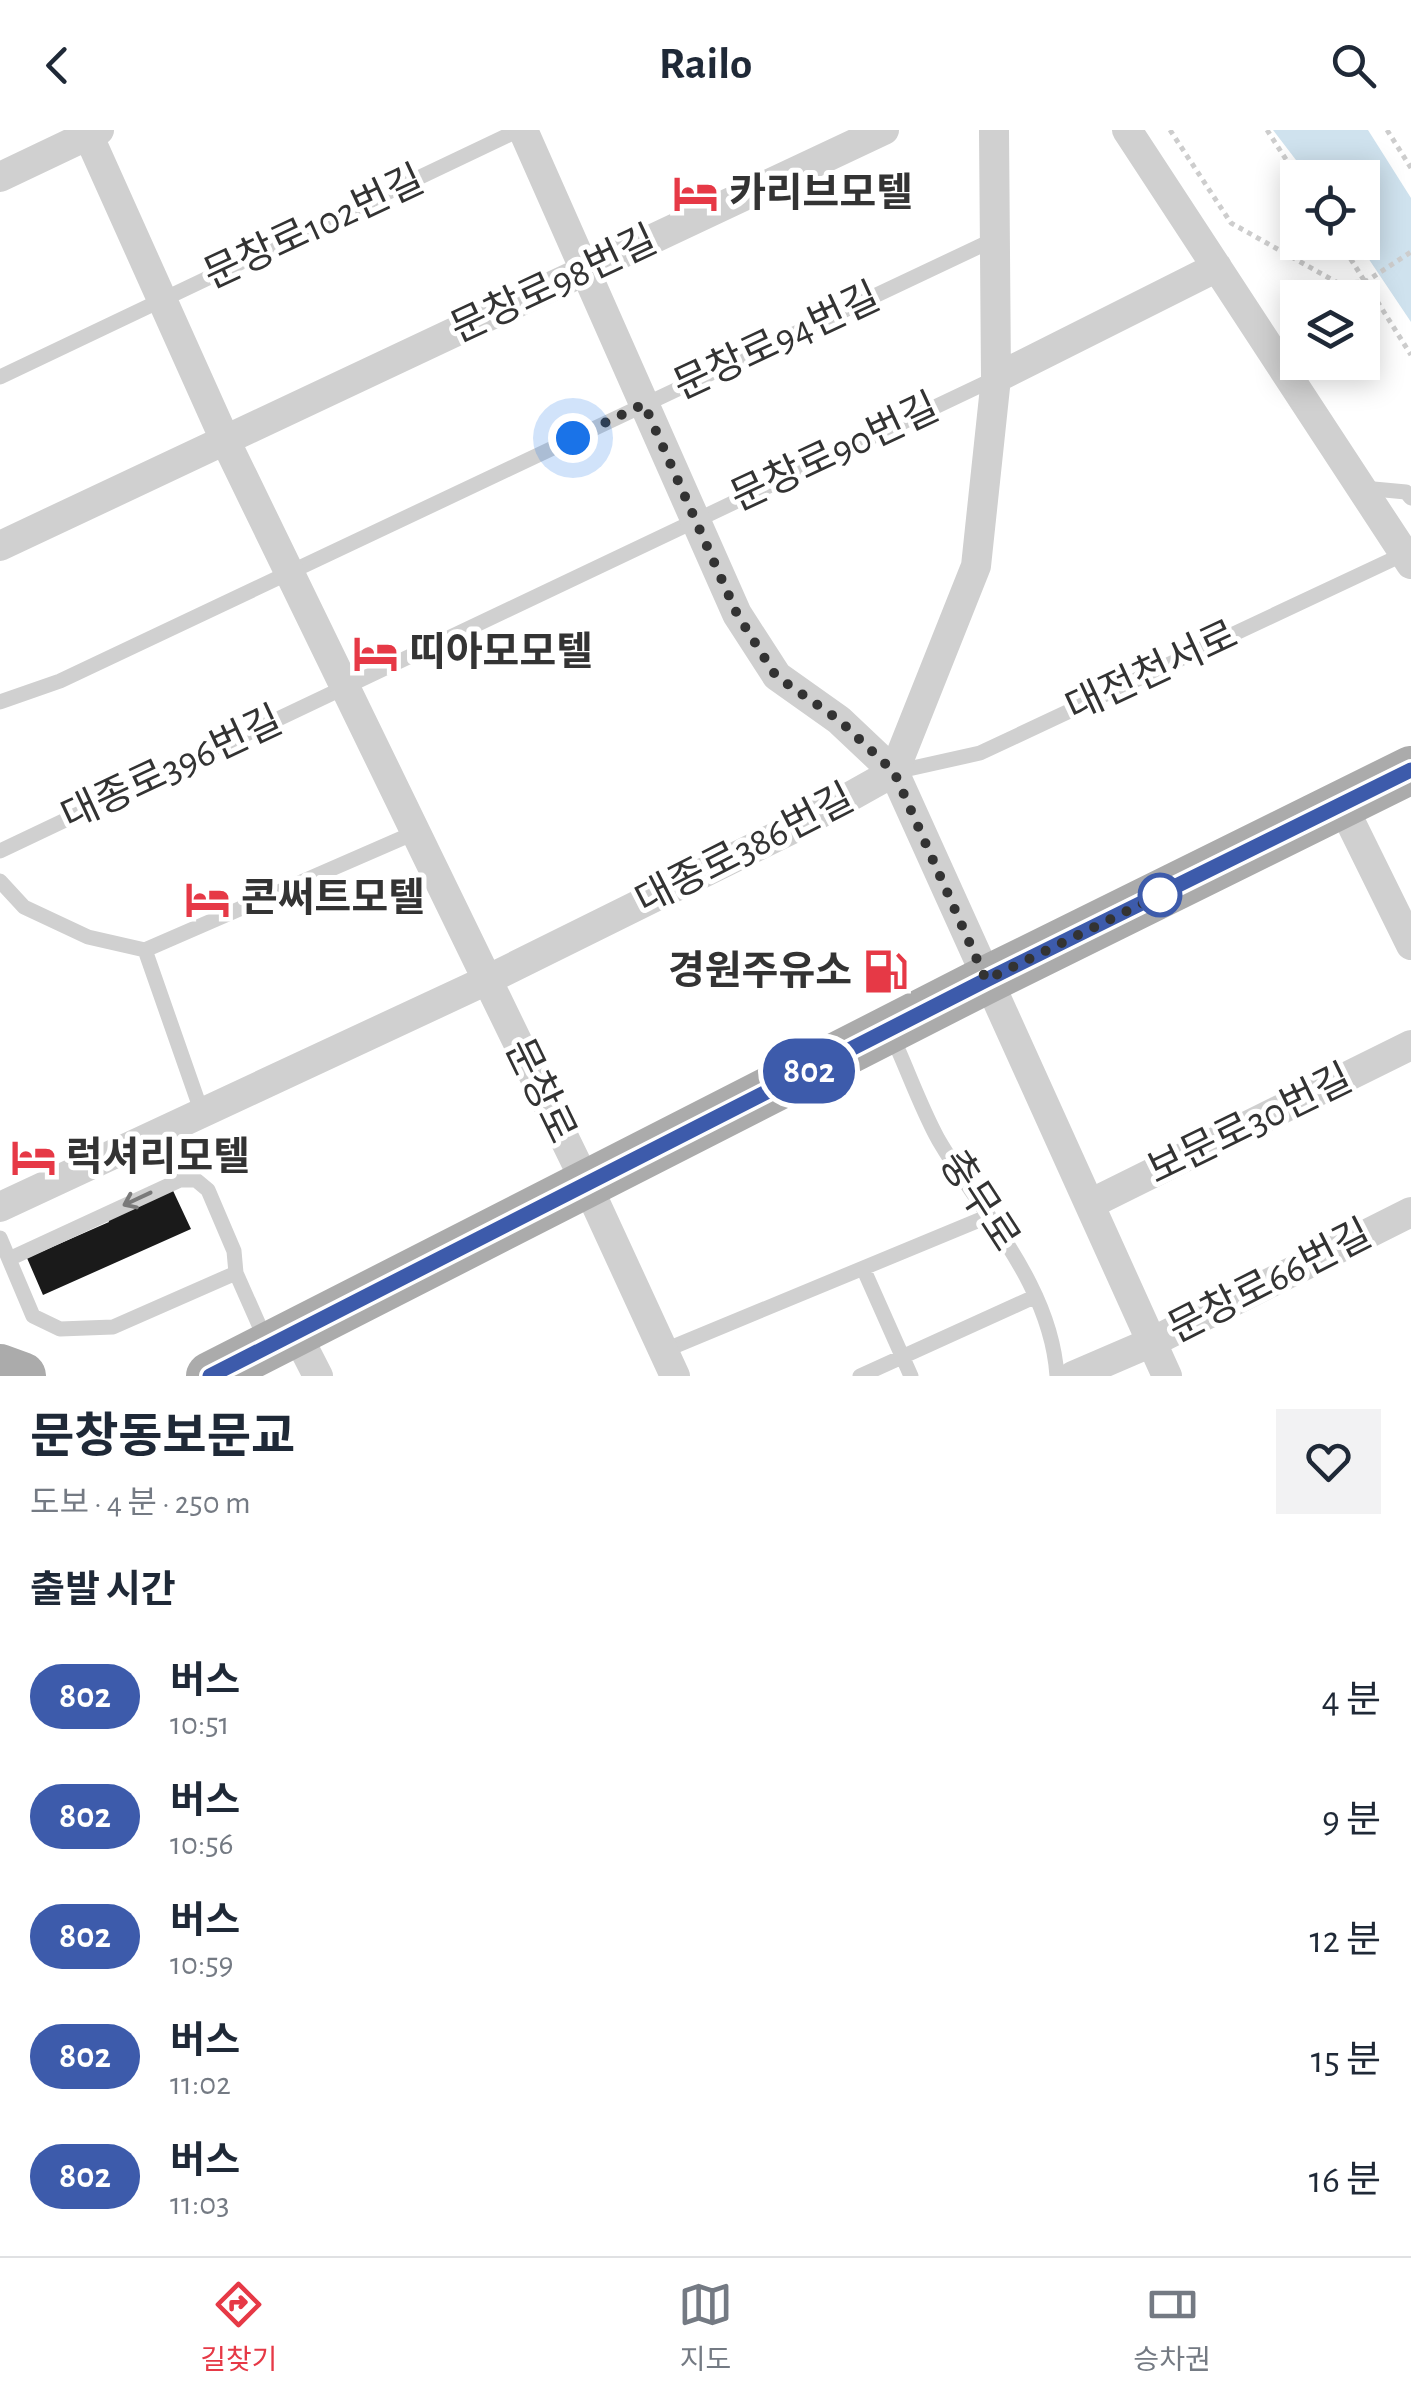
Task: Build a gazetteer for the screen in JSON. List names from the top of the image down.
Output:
{
  "streets": {
    "street": [
      "문창로98번길",
      "문창로90번길",
      "대전천서로",
      "대종로386번길",
      "문창로",
      "보문로30번길",
      "문창로66번길"
    ],
    "lane": [
      "문창로102번길",
      "문창로94번길",
      "대종로396번길",
      "충무로"
    ]
  },
  "crossings": [
    ["문창로102번길", "문창로"],
    ["문창로98번길", "문창로"],
    ["문창로94번길", "대종로386번길"],
    ["문창로94번길", "문창로"],
    ["문창로90번길", "대전천서로"],
    ["문창로90번길", "대종로396번길"],
    ["문창로90번길", "대종로386번길"],
    ["문창로90번길", "문창로"],
    ["대전천서로", "대종로386번길"],
    ["대종로396번길", "문창로"],
    ["대종로386번길", "문창로"],
    ["문창로", "충무로"]
  ],
  "places": {
    "hotel": [
      "카리브모텔",
      "띠아모모텔",
      "콘써트모텔",
      "럭셔리모텔"
    ],
    "fuel station": ["경원주유소"]
  },
  "lines": ["bus line 802"],
  "page": {
    "header": "Railo",
    "on_map": "802",
    "heading": [
      ["문창동보문교", "도보 · 4 분 · 250 m"],
      "출발 시간"
    ],
    "list": [
      {
        "mark": "802",
        "name": "버스",
        "note": "10:51",
        "value": "4 분"
      },
      {
        "mark": "802",
        "name": "버스",
        "note": "10:56",
        "value": "9 분"
      },
      {
        "mark": "802",
        "name": "버스",
        "note": "10:59",
        "value": "12 분"
      },
      {
        "mark": "802",
        "name": "버스",
        "note": "11:02",
        "value": "15 분"
      },
      {
        "mark": "802",
        "name": "버스",
        "note": "11:03",
        "value": "16 분"
      }
    ],
    "tabs": ["길찾기", "지도", "승차권"]
  }
}
